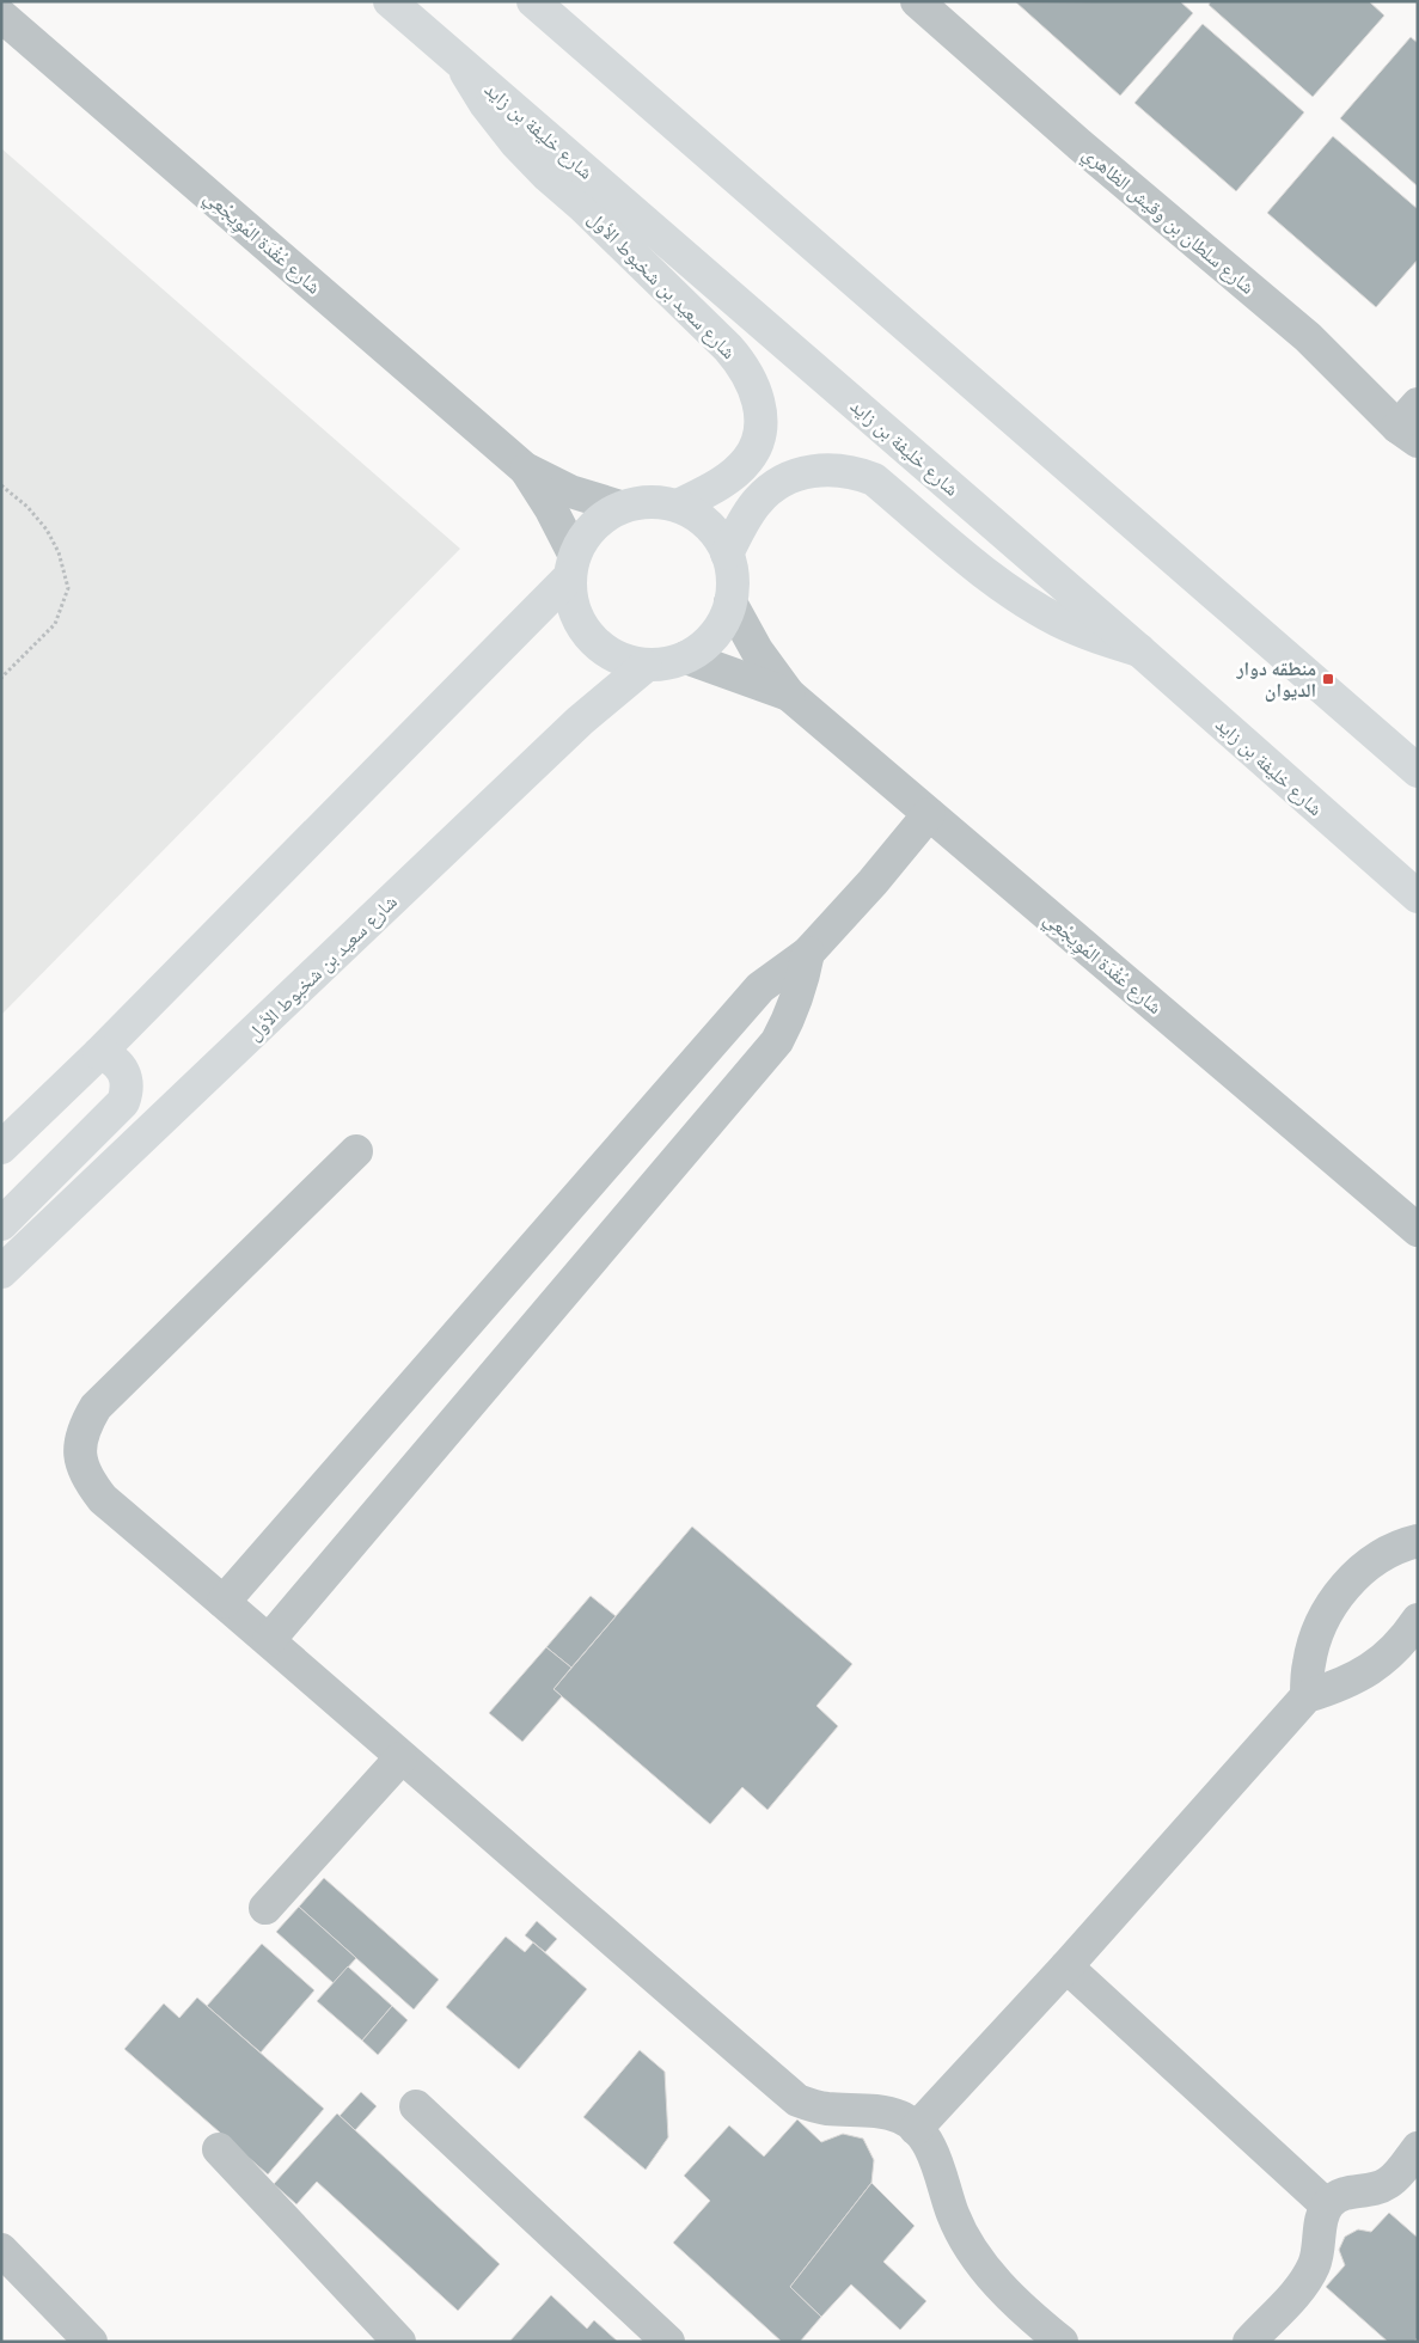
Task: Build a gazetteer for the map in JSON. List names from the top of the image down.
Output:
{
  "streets": {
    "main road": ["شارع خليفة بن زايد", "شارع سعيد بن شخبوط الأول"],
    "street": ["شارع سلطان بن وقيش الظاهري", "شارع عُقْدَة المُوِيجْعِي"]
  },
  "crossings": [
    ["شارع خليفة بن زايد", "شارع سعيد بن شخبوط الأول"],
    ["شارع عُقْدَة المُوِيجْعِي", "شارع سعيد بن شخبوط الأول"]
  ],
  "places": {
    "transit": ["منطقه دوار الديوان"]
  }
}
